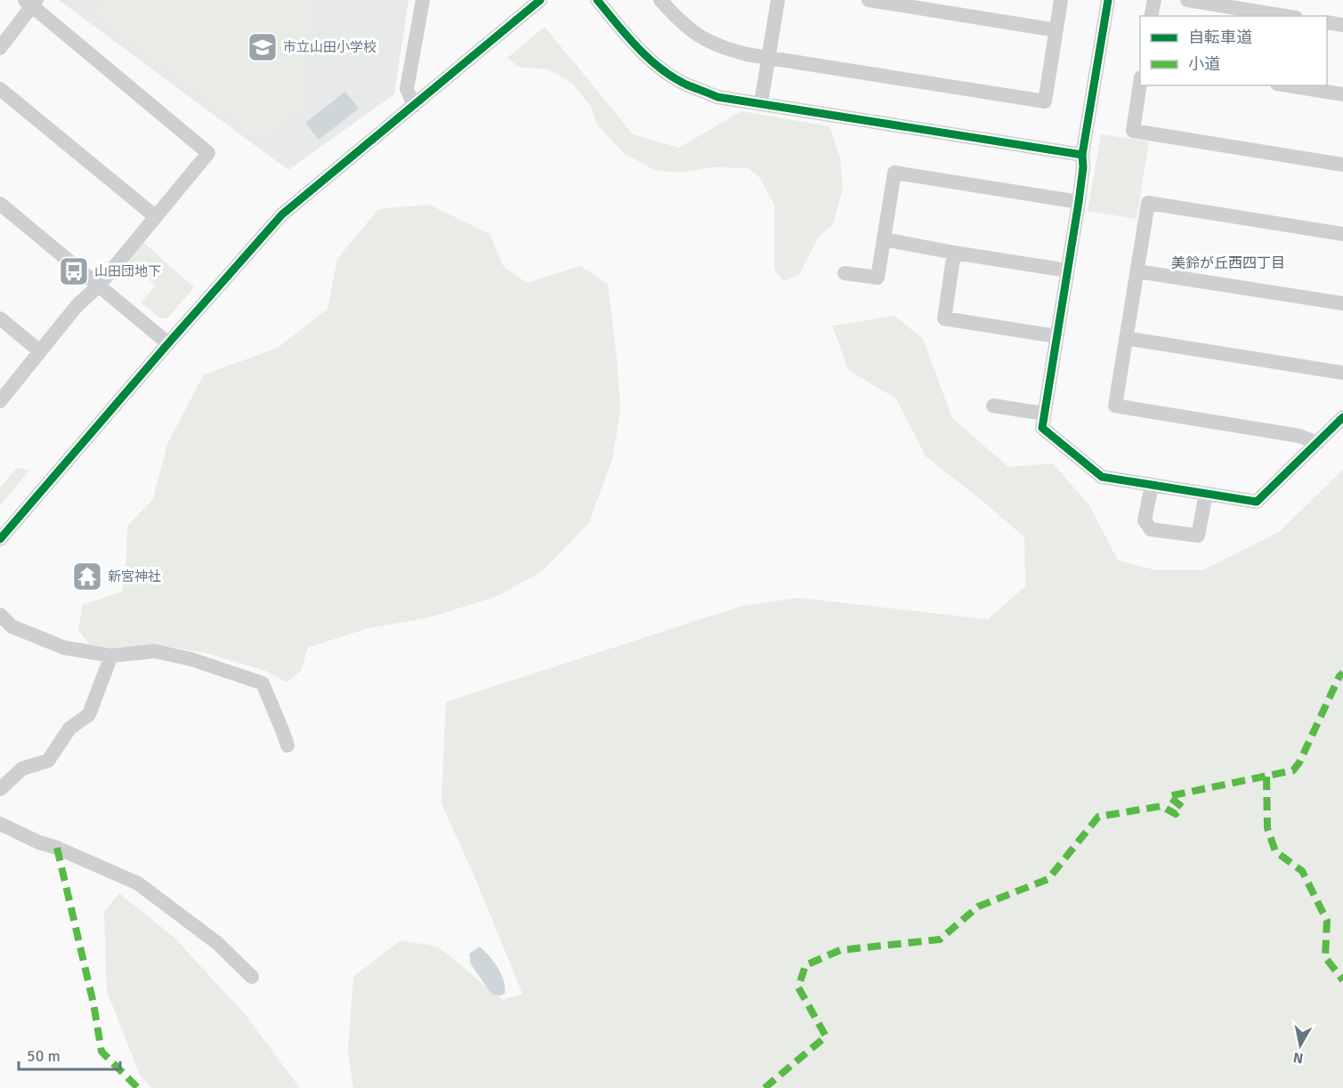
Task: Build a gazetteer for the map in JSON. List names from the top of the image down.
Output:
{
  "districts": ["美鈴が丘西四丁目"],
  "places": {
    "school or university": ["市立山田小学校"],
    "bus stop": ["山田団地下"],
    "temple": ["新宮神社"]
  },
  "legend": ["自転車道", "小道"],
  "scale_bar": "50 m",
  "north": "bottom"
}
